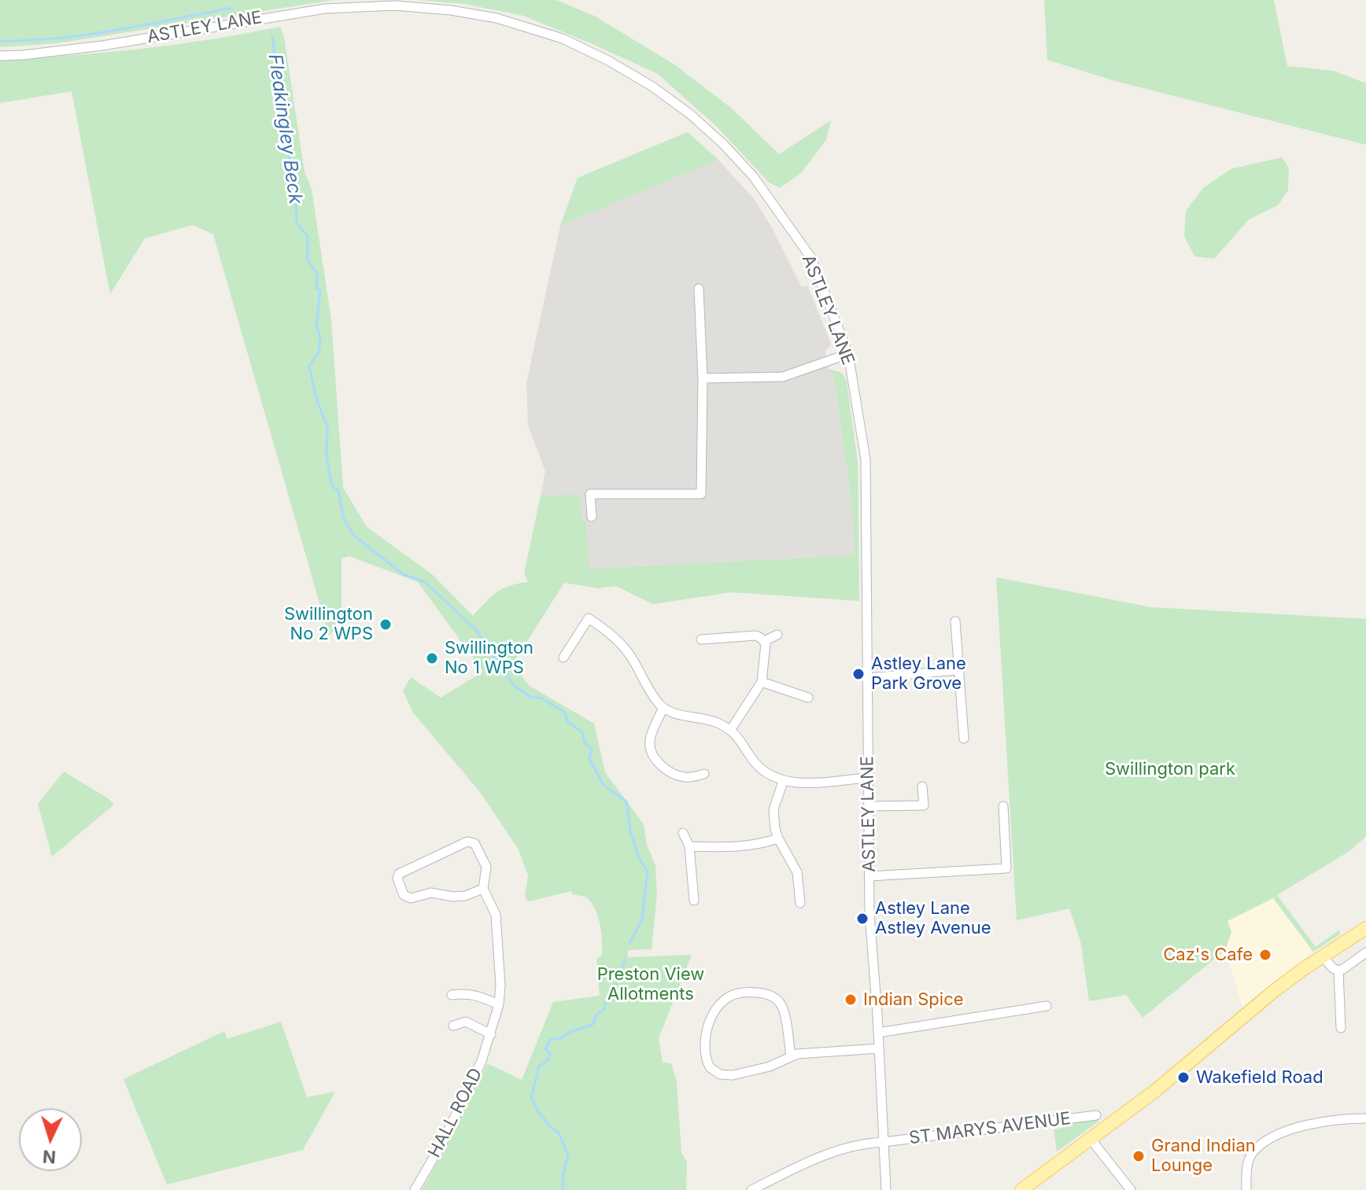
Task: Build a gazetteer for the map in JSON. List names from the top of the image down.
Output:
{
  "streets": {
    "street": ["ASTLEY LANE", "HALL ROAD", "ST MARYS AVENUE"]
  },
  "crossings": [
    ["ASTLEY LANE", "ST MARYS AVENUE"]
  ],
  "water": ["Fleakingley Beck"],
  "parks": ["Swillington park", "Preston View Allotments"],
  "places": [
    "Swillington No 2 WPS",
    "Swillington No 1 WPS",
    "Astley Lane Park Grove",
    "Astley Lane Astley Avenue",
    "Caz's Cafe",
    "Indian Spice",
    "Wakefield Road",
    "Grand Indian Lounge"
  ],
  "north": "bottom"
}
